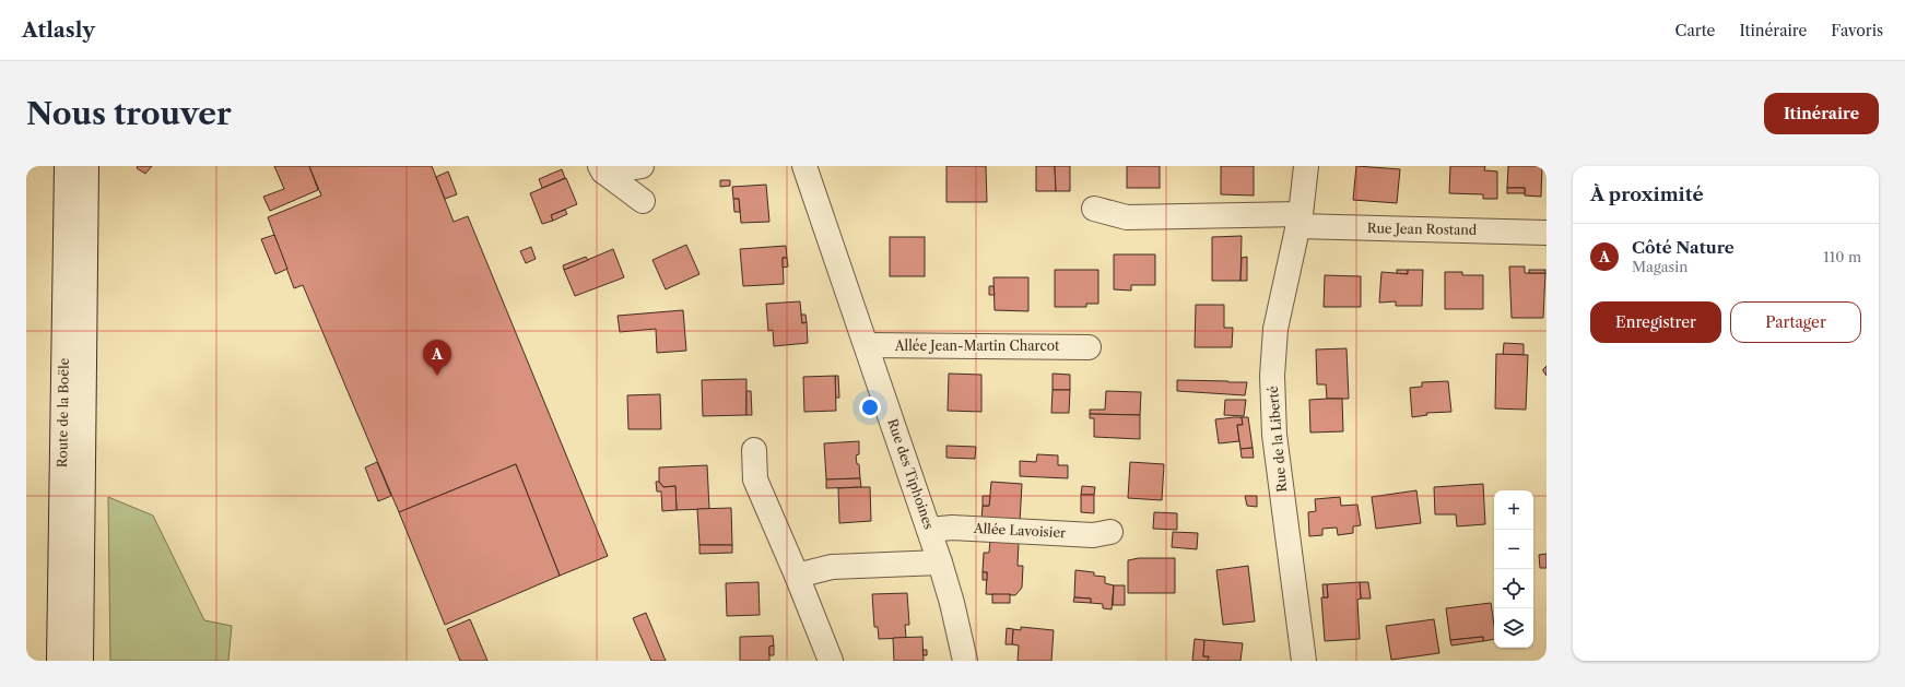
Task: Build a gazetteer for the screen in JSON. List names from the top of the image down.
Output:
{
  "streets": {
    "street": [
      "Rue Jean Rostand",
      "Allée Jean-Martin Charcot",
      "Route de la Boële",
      "Rue de la Liberté",
      "Rue des Tiphoines",
      "Allée Lavoisier"
    ]
  },
  "crossings": [
    ["Rue Jean Rostand", "Rue de la Liberté"],
    ["Allée Jean-Martin Charcot", "Rue des Tiphoines"],
    ["Rue des Tiphoines", "Allée Lavoisier"]
  ],
  "page": {
    "header": "Atlasly",
    "nav": ["Carte", "Itinéraire", "Favoris"],
    "buttons": [
      "Itinéraire",
      ["Enregistrer", "Partager"]
    ],
    "title": "Nous trouver",
    "heading": "À proximité",
    "list": [
      {
        "mark": "A",
        "name": "Côté Nature",
        "note": "Magasin",
        "value": "110 m"
      }
    ],
    "pins": "A",
    "map_buttons": ["+", "−"]
  }
}
